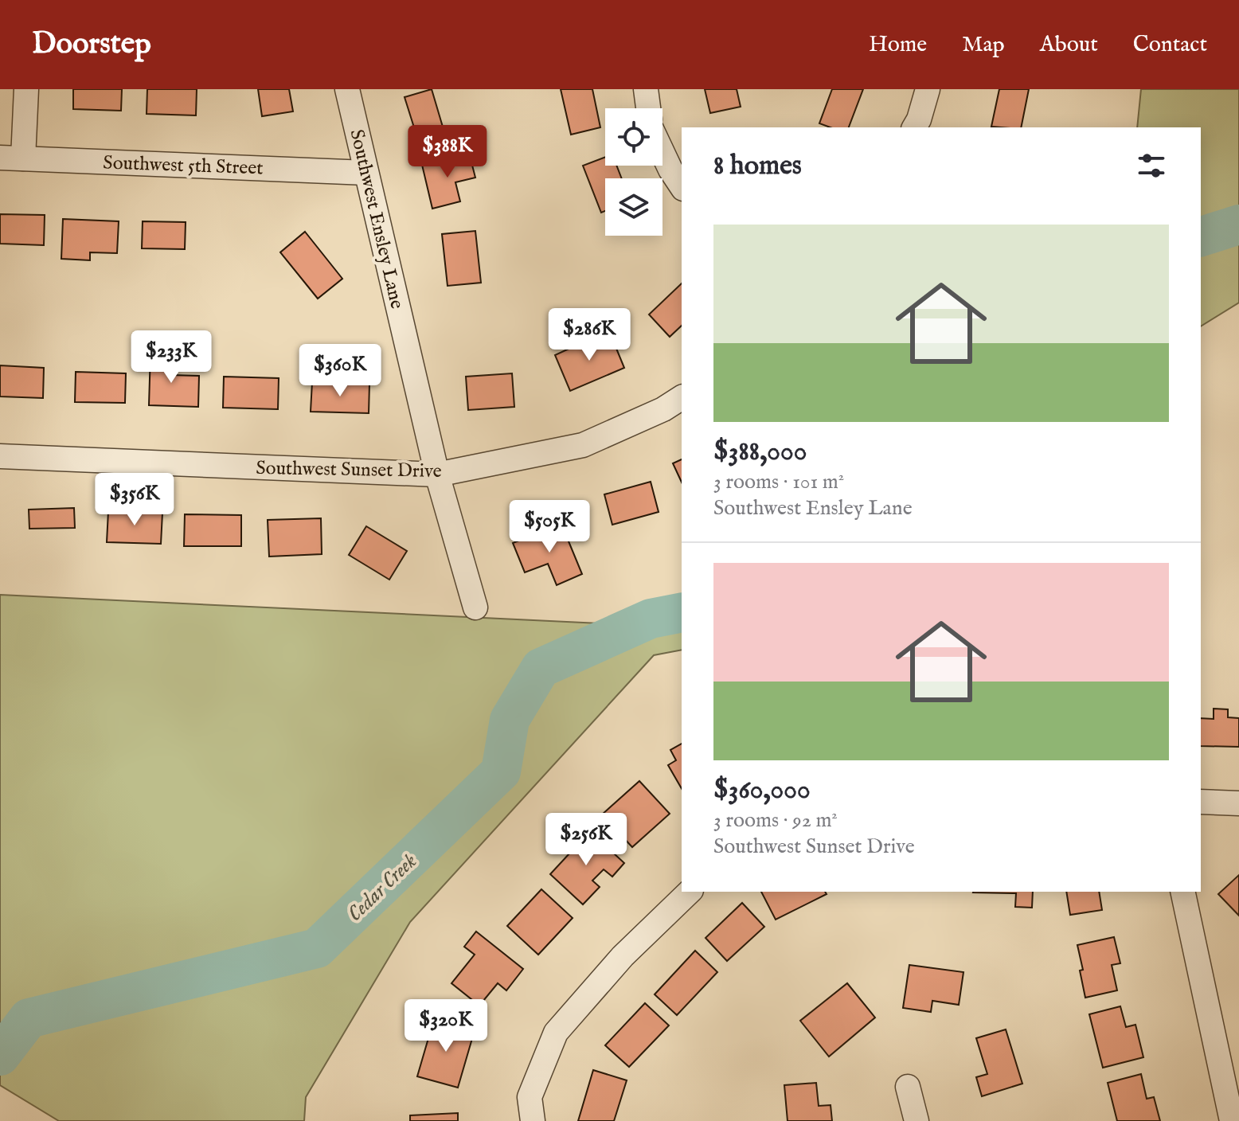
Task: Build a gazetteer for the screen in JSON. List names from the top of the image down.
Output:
{
  "streets": {
    "street": ["Southwest 5th Street", "Southwest Ensley Lane", "Southwest Sunset Drive"]
  },
  "crossings": [
    ["Southwest 5th Street", "Southwest Ensley Lane"],
    ["Southwest Ensley Lane", "Southwest Sunset Drive"]
  ],
  "water": ["Cedar Creek"],
  "page": {
    "header": "Doorstep",
    "nav": [
      "Home",
      "Map",
      "About",
      "Contact"
    ],
    "price": [
      "$388K",
      "$286K",
      "$233K",
      "$360K",
      "$356K",
      "$505K",
      "$256K",
      "$320K"
    ],
    "heading": "8 homes",
    "list": [
      {
        "name": "$388,000",
        "note": "3 rooms · 101 m² · Southwest Ensley Lane"
      },
      {
        "name": "$360,000",
        "note": "3 rooms · 92 m² · Southwest Sunset Drive"
      }
    ]
  }
}
